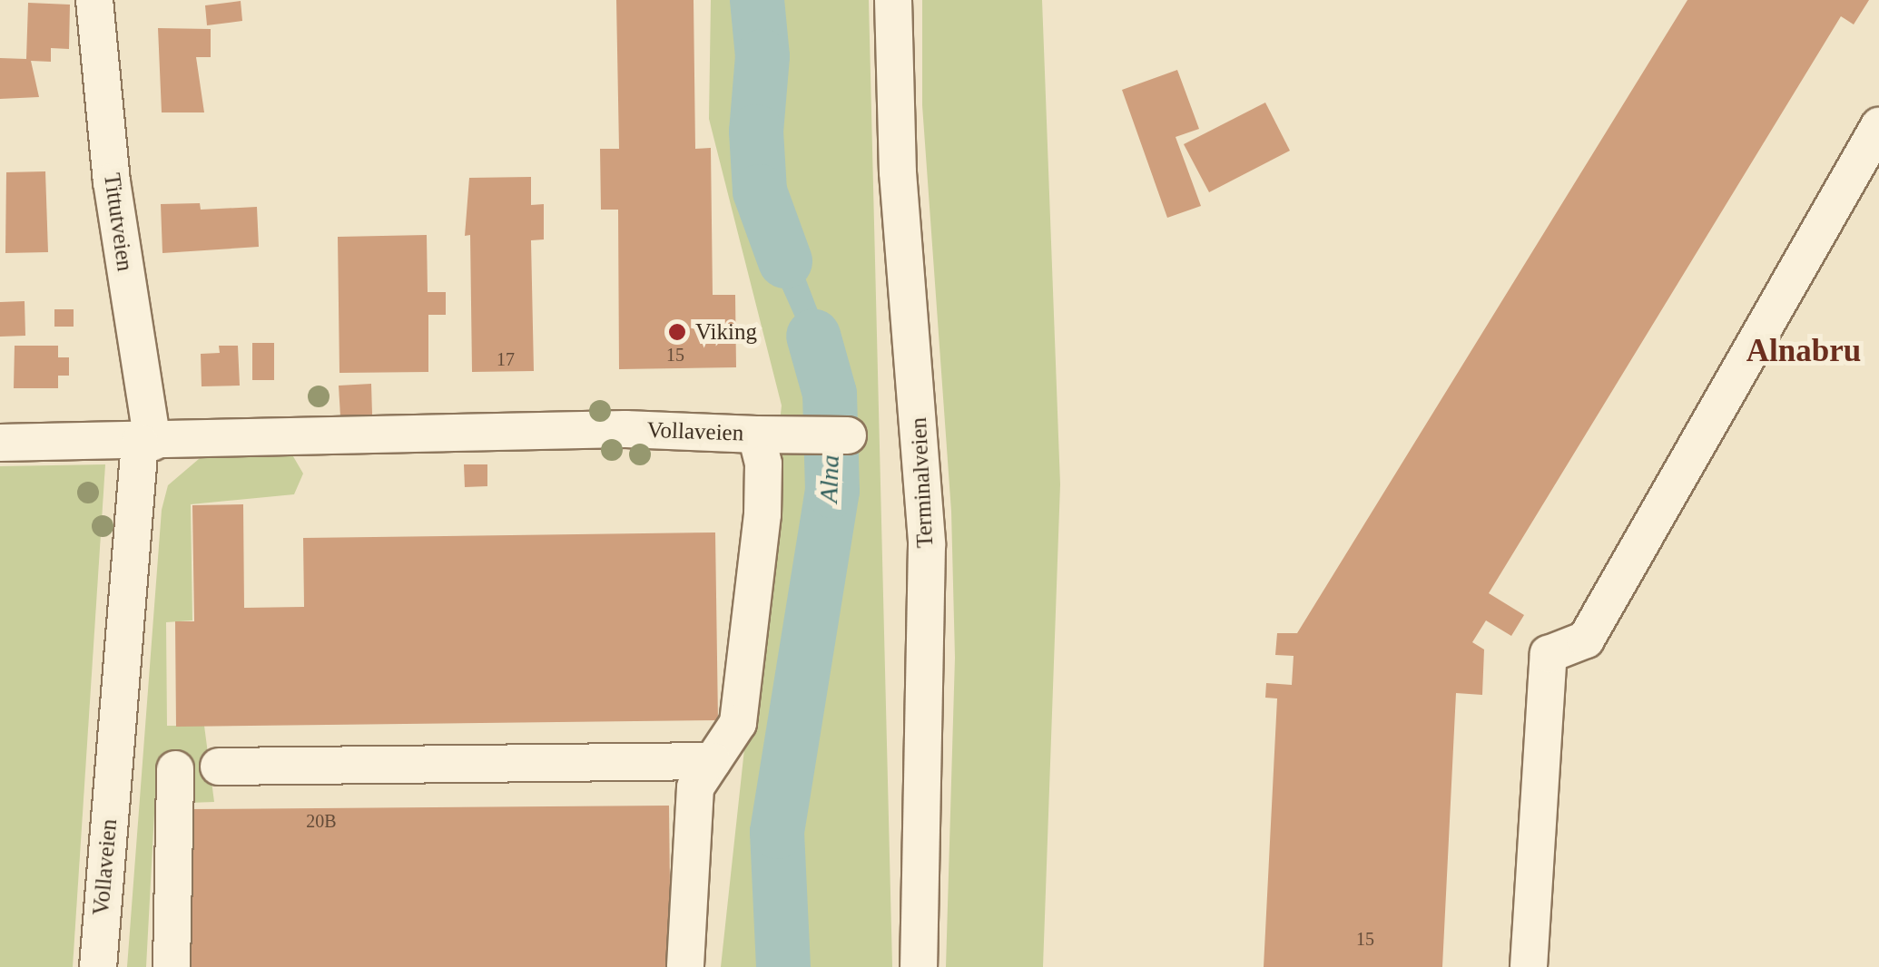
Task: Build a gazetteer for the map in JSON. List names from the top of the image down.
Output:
{
  "streets": {
    "street": ["Tittutveien", "Vollaveien", "Terminalveien"]
  },
  "crossings": [
    ["Tittutveien", "Vollaveien"]
  ],
  "districts": ["Alnabru"],
  "water": ["Alna"],
  "places": ["Viking"],
  "house_numbers": [
    "15",
    "17",
    "20B",
    "15"
  ]
}
